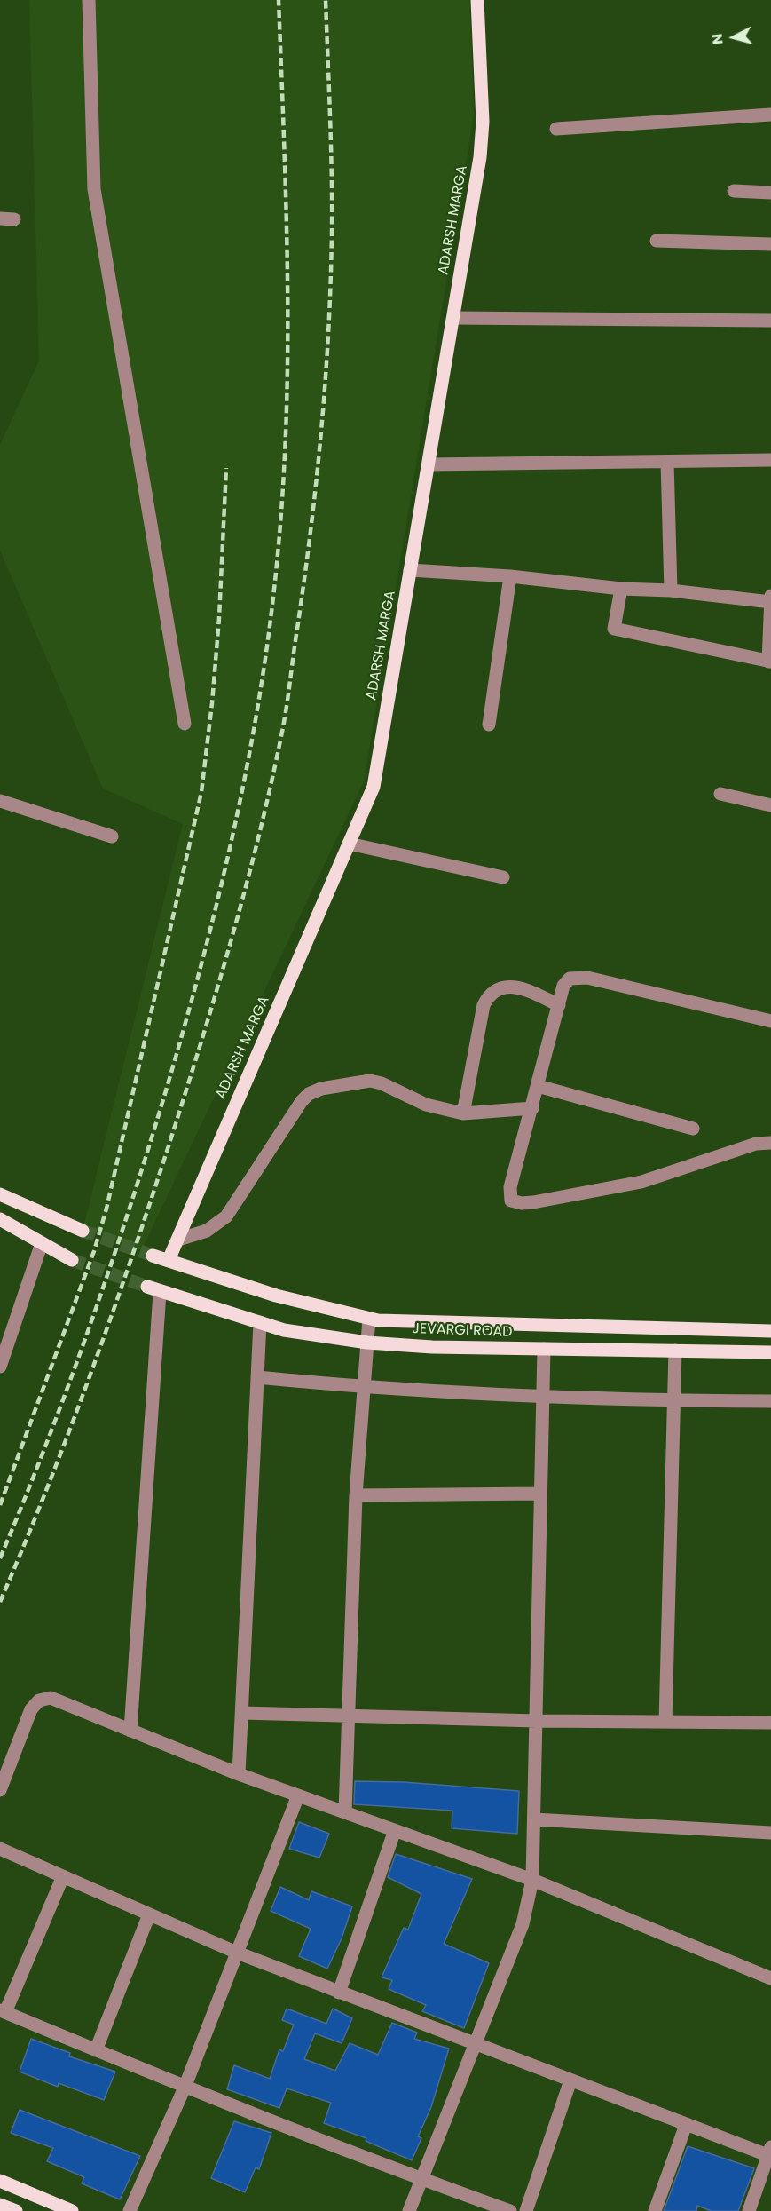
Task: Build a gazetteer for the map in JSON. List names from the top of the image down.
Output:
{
  "streets": {
    "main road": ["ADARSH MARGA", "JEVARGI ROAD"]
  },
  "north": "left"
}
